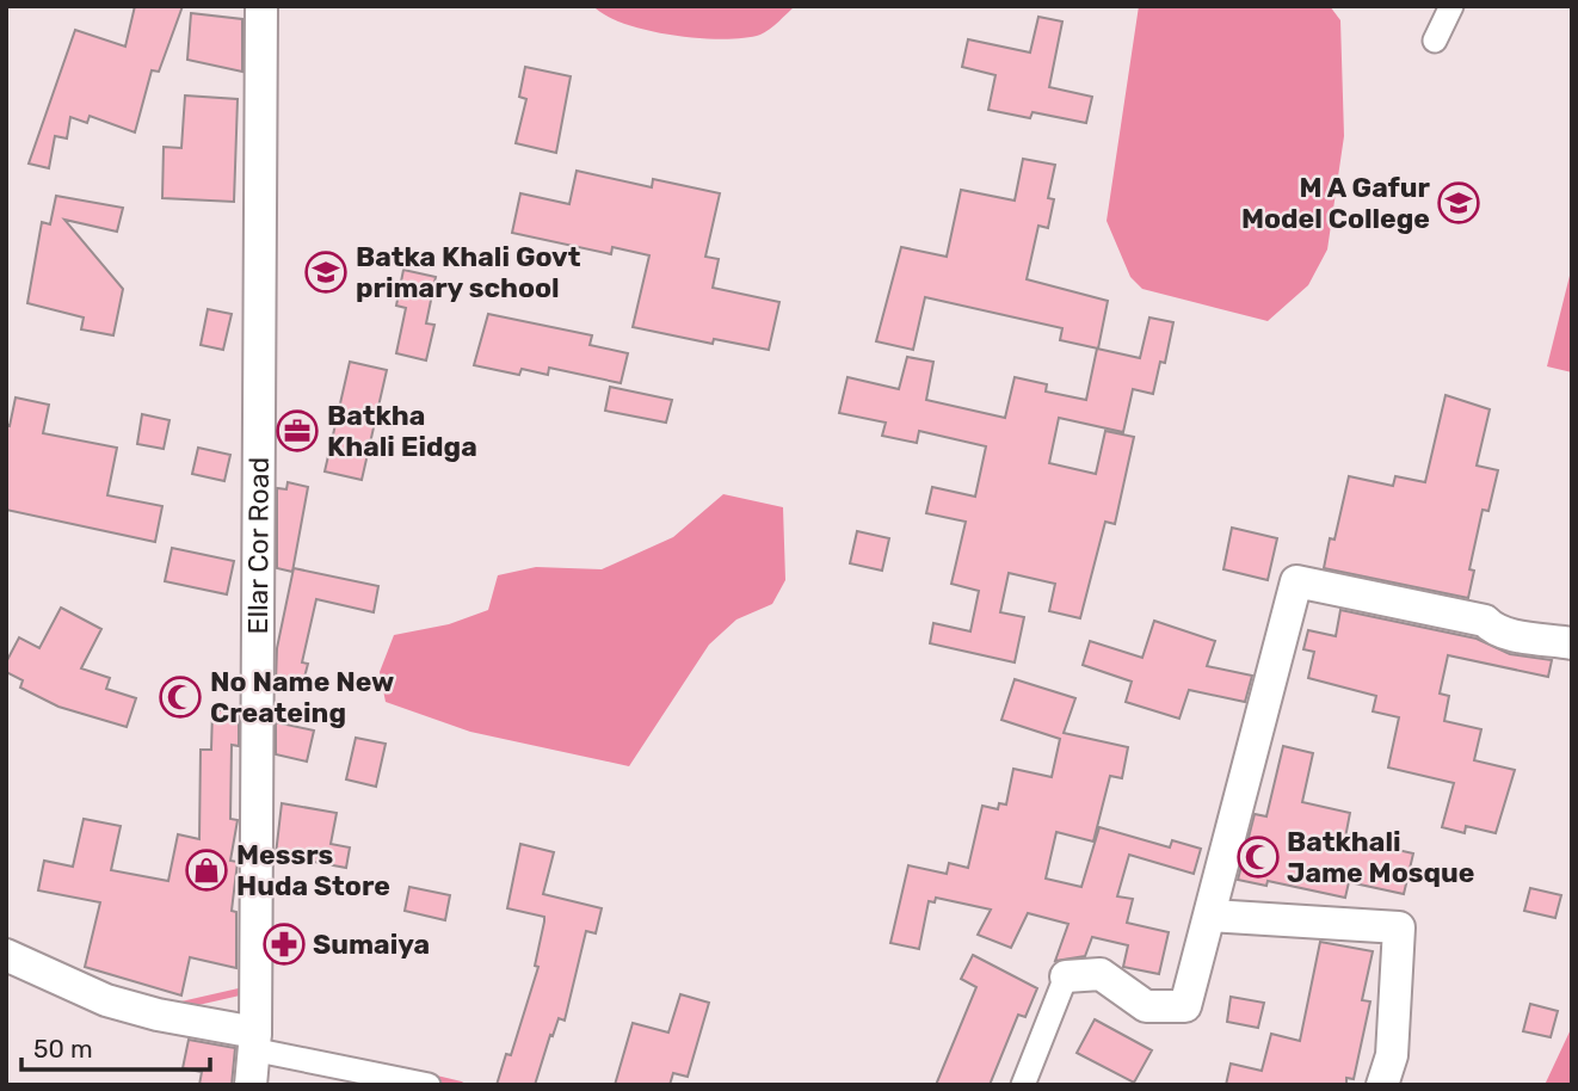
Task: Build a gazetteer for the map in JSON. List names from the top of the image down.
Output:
{
  "streets": {
    "street": ["Ellar Cor Road"]
  },
  "places": {
    "school or university": ["M A Gafur Model College", "Batka Khali Govt primary school"],
    "office": ["Batkha Khali Eidga"],
    "mosque": ["No Name New Createing", "Batkhali Jame Mosque"],
    "shop": ["Messrs Huda Store"],
    "pharmacy": ["Sumaiya"]
  },
  "scale_bar": "50 m"
}
